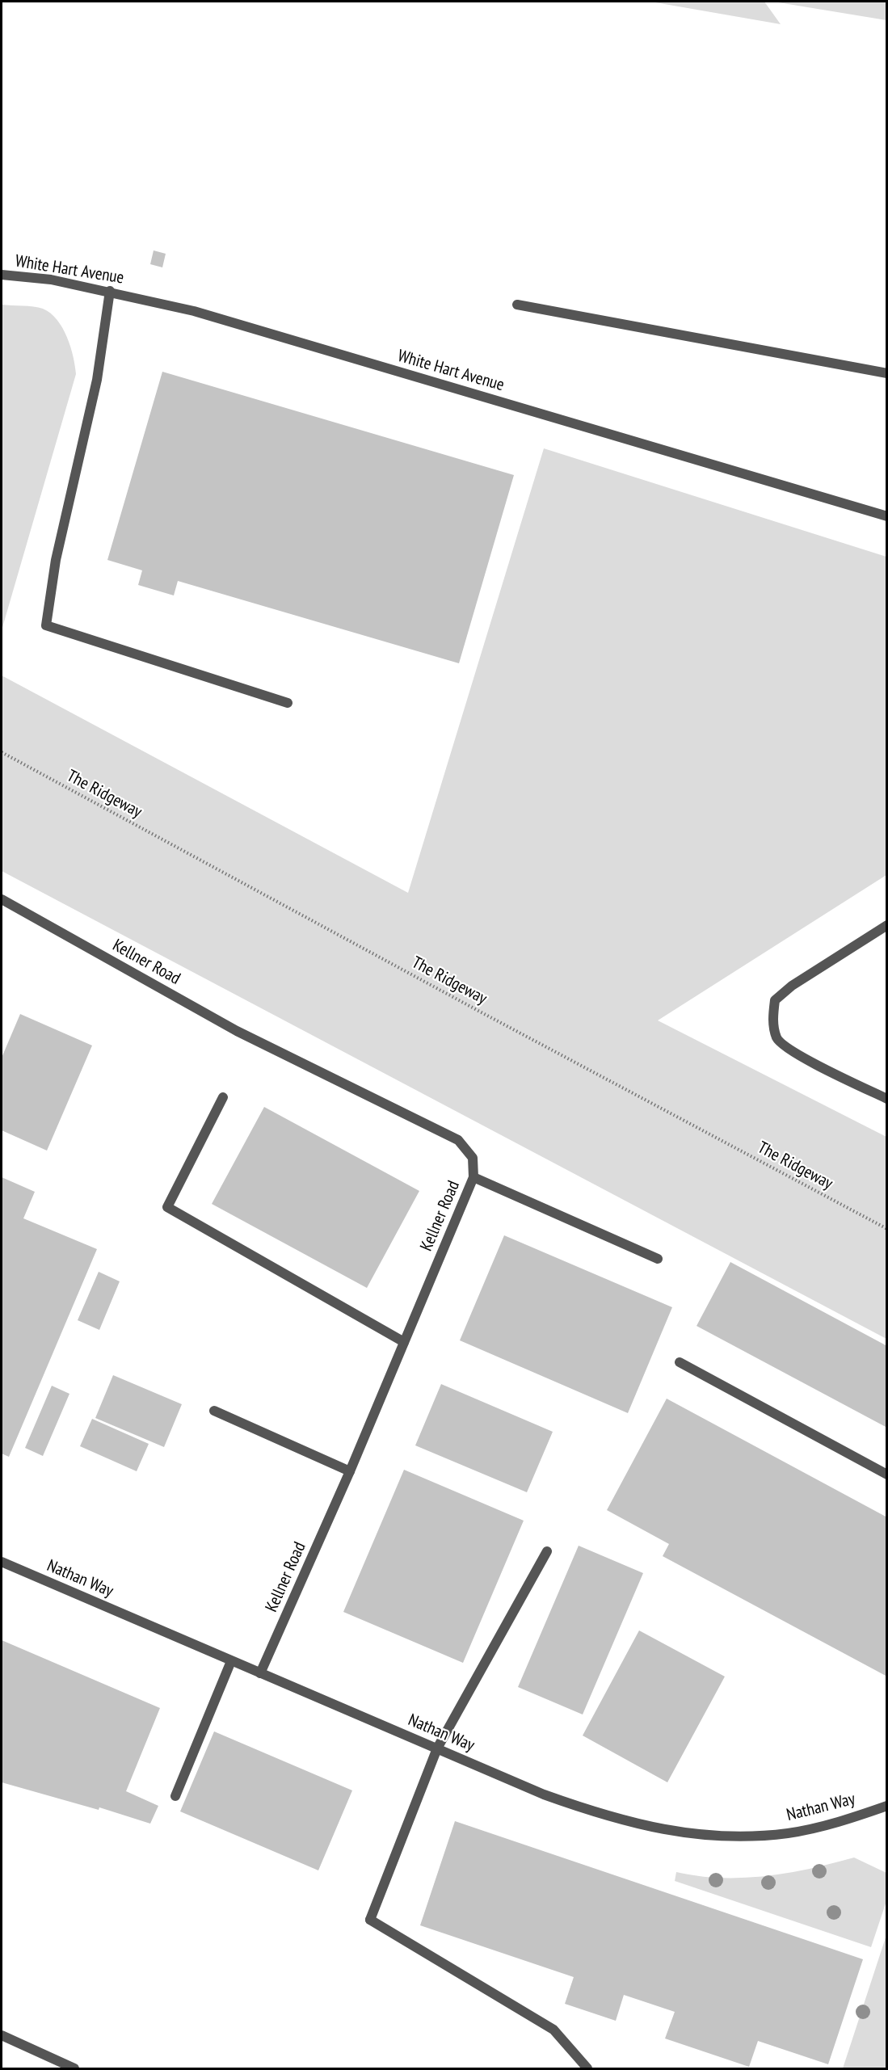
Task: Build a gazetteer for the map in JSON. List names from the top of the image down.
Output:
{
  "streets": {
    "street": ["White Hart Avenue", "Kellner Road", "Nathan Way"],
    "path": ["The Ridgeway"]
  },
  "crossings": [
    ["Kellner Road", "Nathan Way"]
  ]
}
